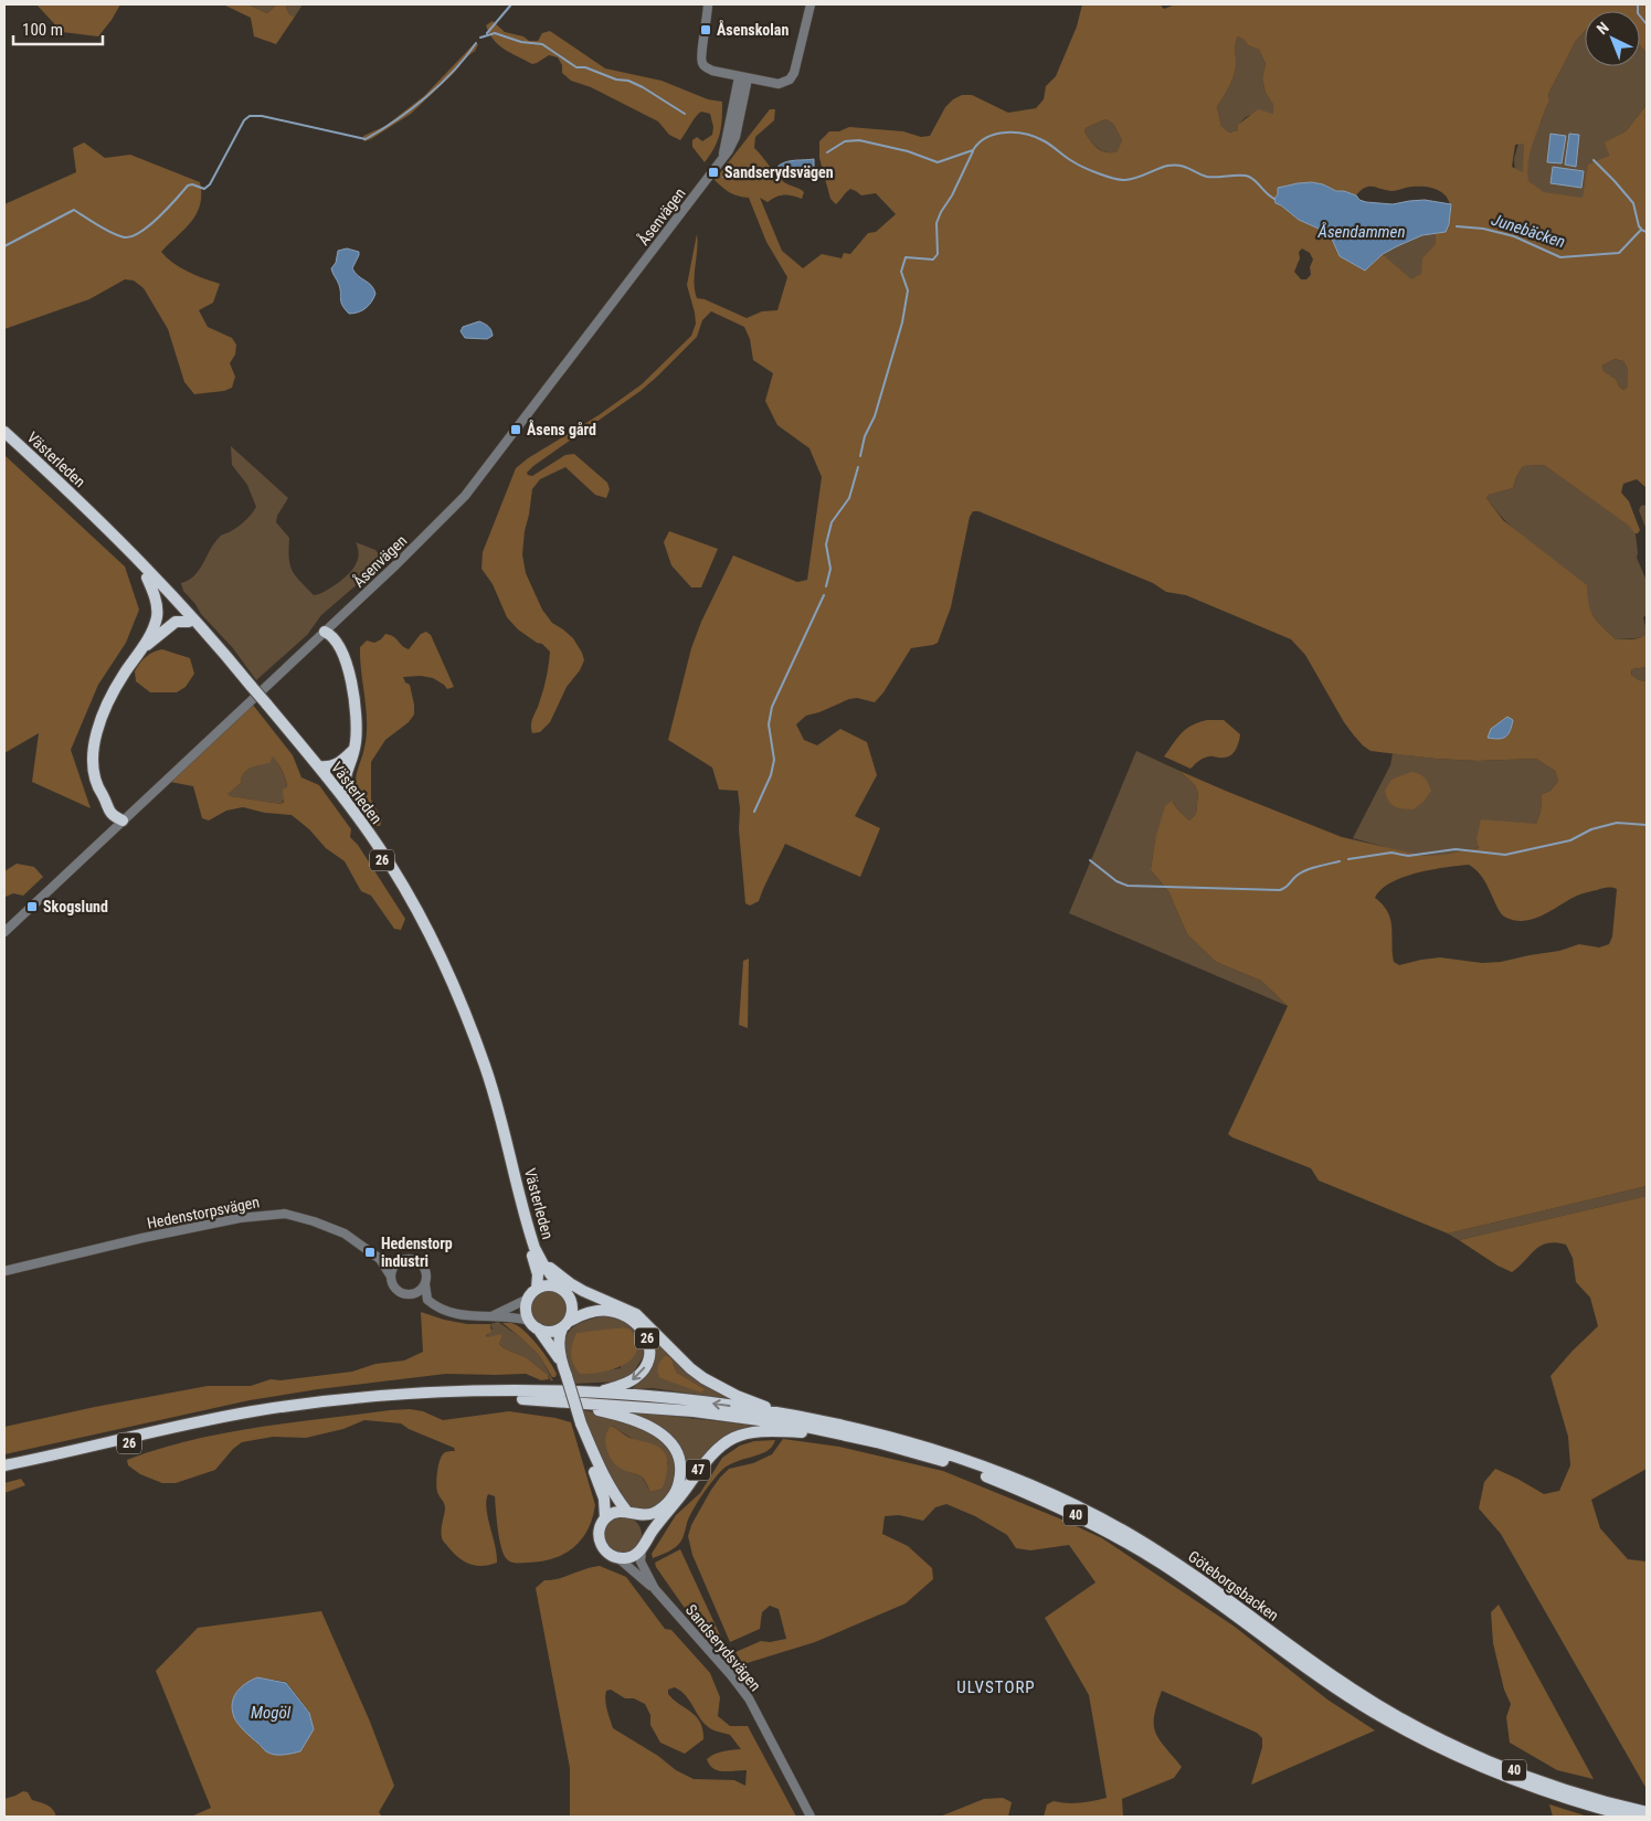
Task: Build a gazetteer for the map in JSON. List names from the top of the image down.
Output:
{
  "streets": {
    "highway": [
      "Västerleden",
      "26",
      "47",
      "40",
      "Göteborgsbacken"
    ],
    "street": ["Åsenvägen", "Hedenstorpsvägen", "Sandserydsvägen"]
  },
  "crossings": [
    ["Västerleden", "26"],
    ["26", "47"],
    ["26", "40"],
    ["26", "Sandserydsvägen"],
    ["47", "40"],
    ["47", "Göteborgsbacken"],
    ["47", "Sandserydsvägen"],
    ["40", "Göteborgsbacken"]
  ],
  "districts": ["ULVSTORP"],
  "water": ["Junebäcken", "Åsendammen", "Mogöl"],
  "places": {
    "transit": [
      "Åsenskolan",
      "Sandserydsvägen",
      "Åsens gård",
      "Skogslund",
      "Hedenstorp industri"
    ]
  },
  "scale_bar": "100 m",
  "north": "top left"
}
